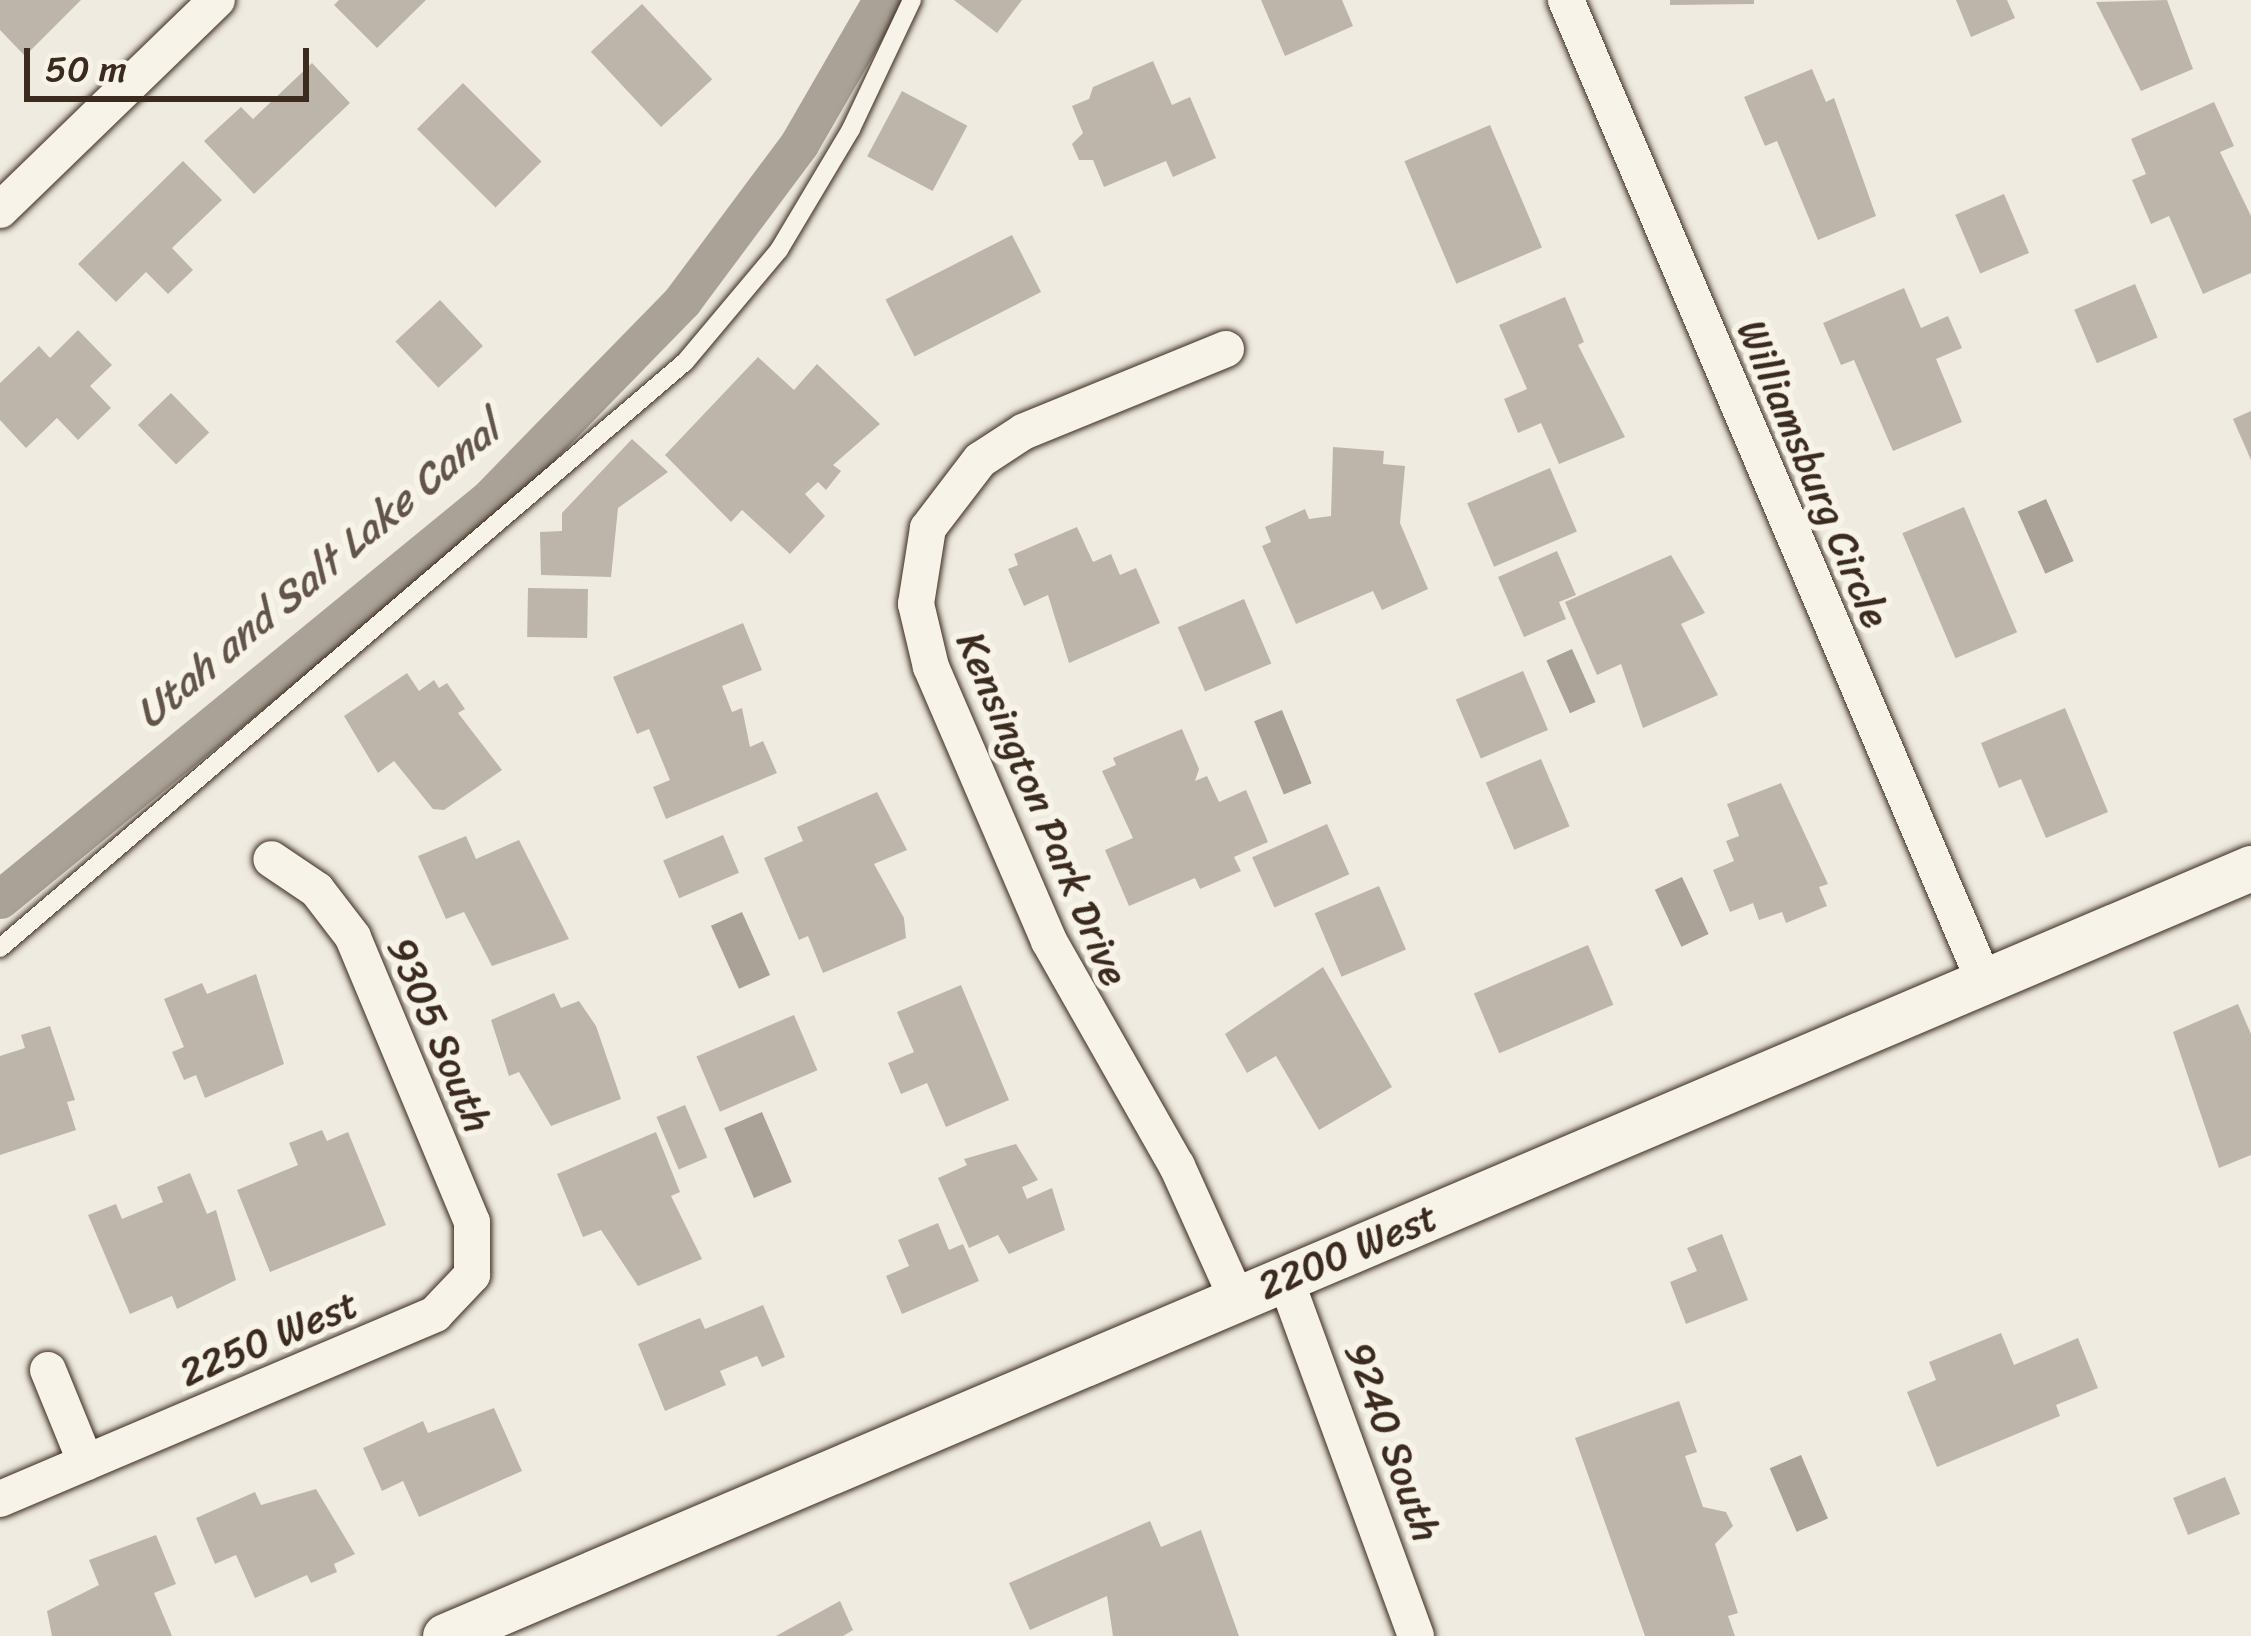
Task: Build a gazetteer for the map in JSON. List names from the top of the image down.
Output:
{
  "streets": {
    "street": [
      "Williamsburg Circle",
      "Kensington Park Drive",
      "9305 South",
      "2200 West",
      "2250 West",
      "9240 South"
    ]
  },
  "crossings": [
    ["Williamsburg Circle", "2200 West"],
    ["Kensington Park Drive", "2200 West"],
    ["9305 South", "2250 West"],
    ["2200 West", "9240 South"]
  ],
  "water": ["Utah and Salt Lake Canal"],
  "scale_bar": "50 m"
}
